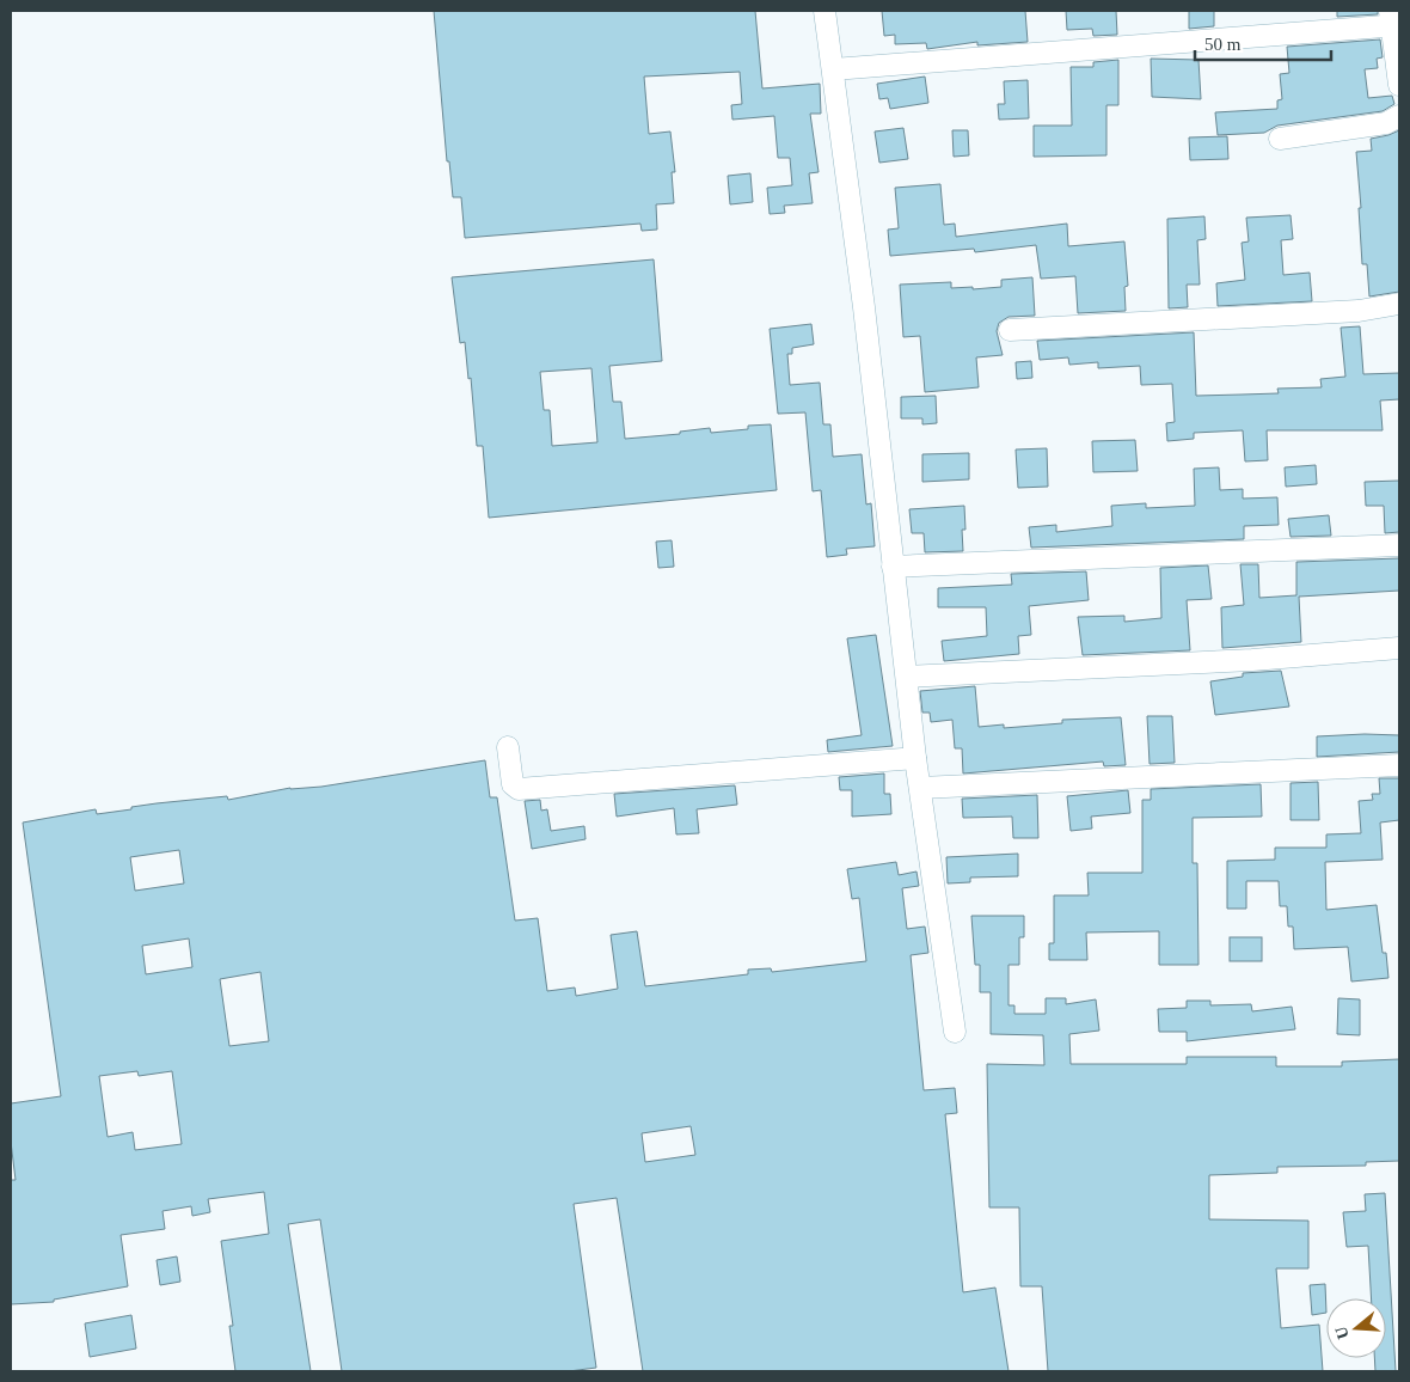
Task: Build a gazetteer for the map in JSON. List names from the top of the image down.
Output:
{
  "scale_bar": "50 m",
  "north": "left"
}
